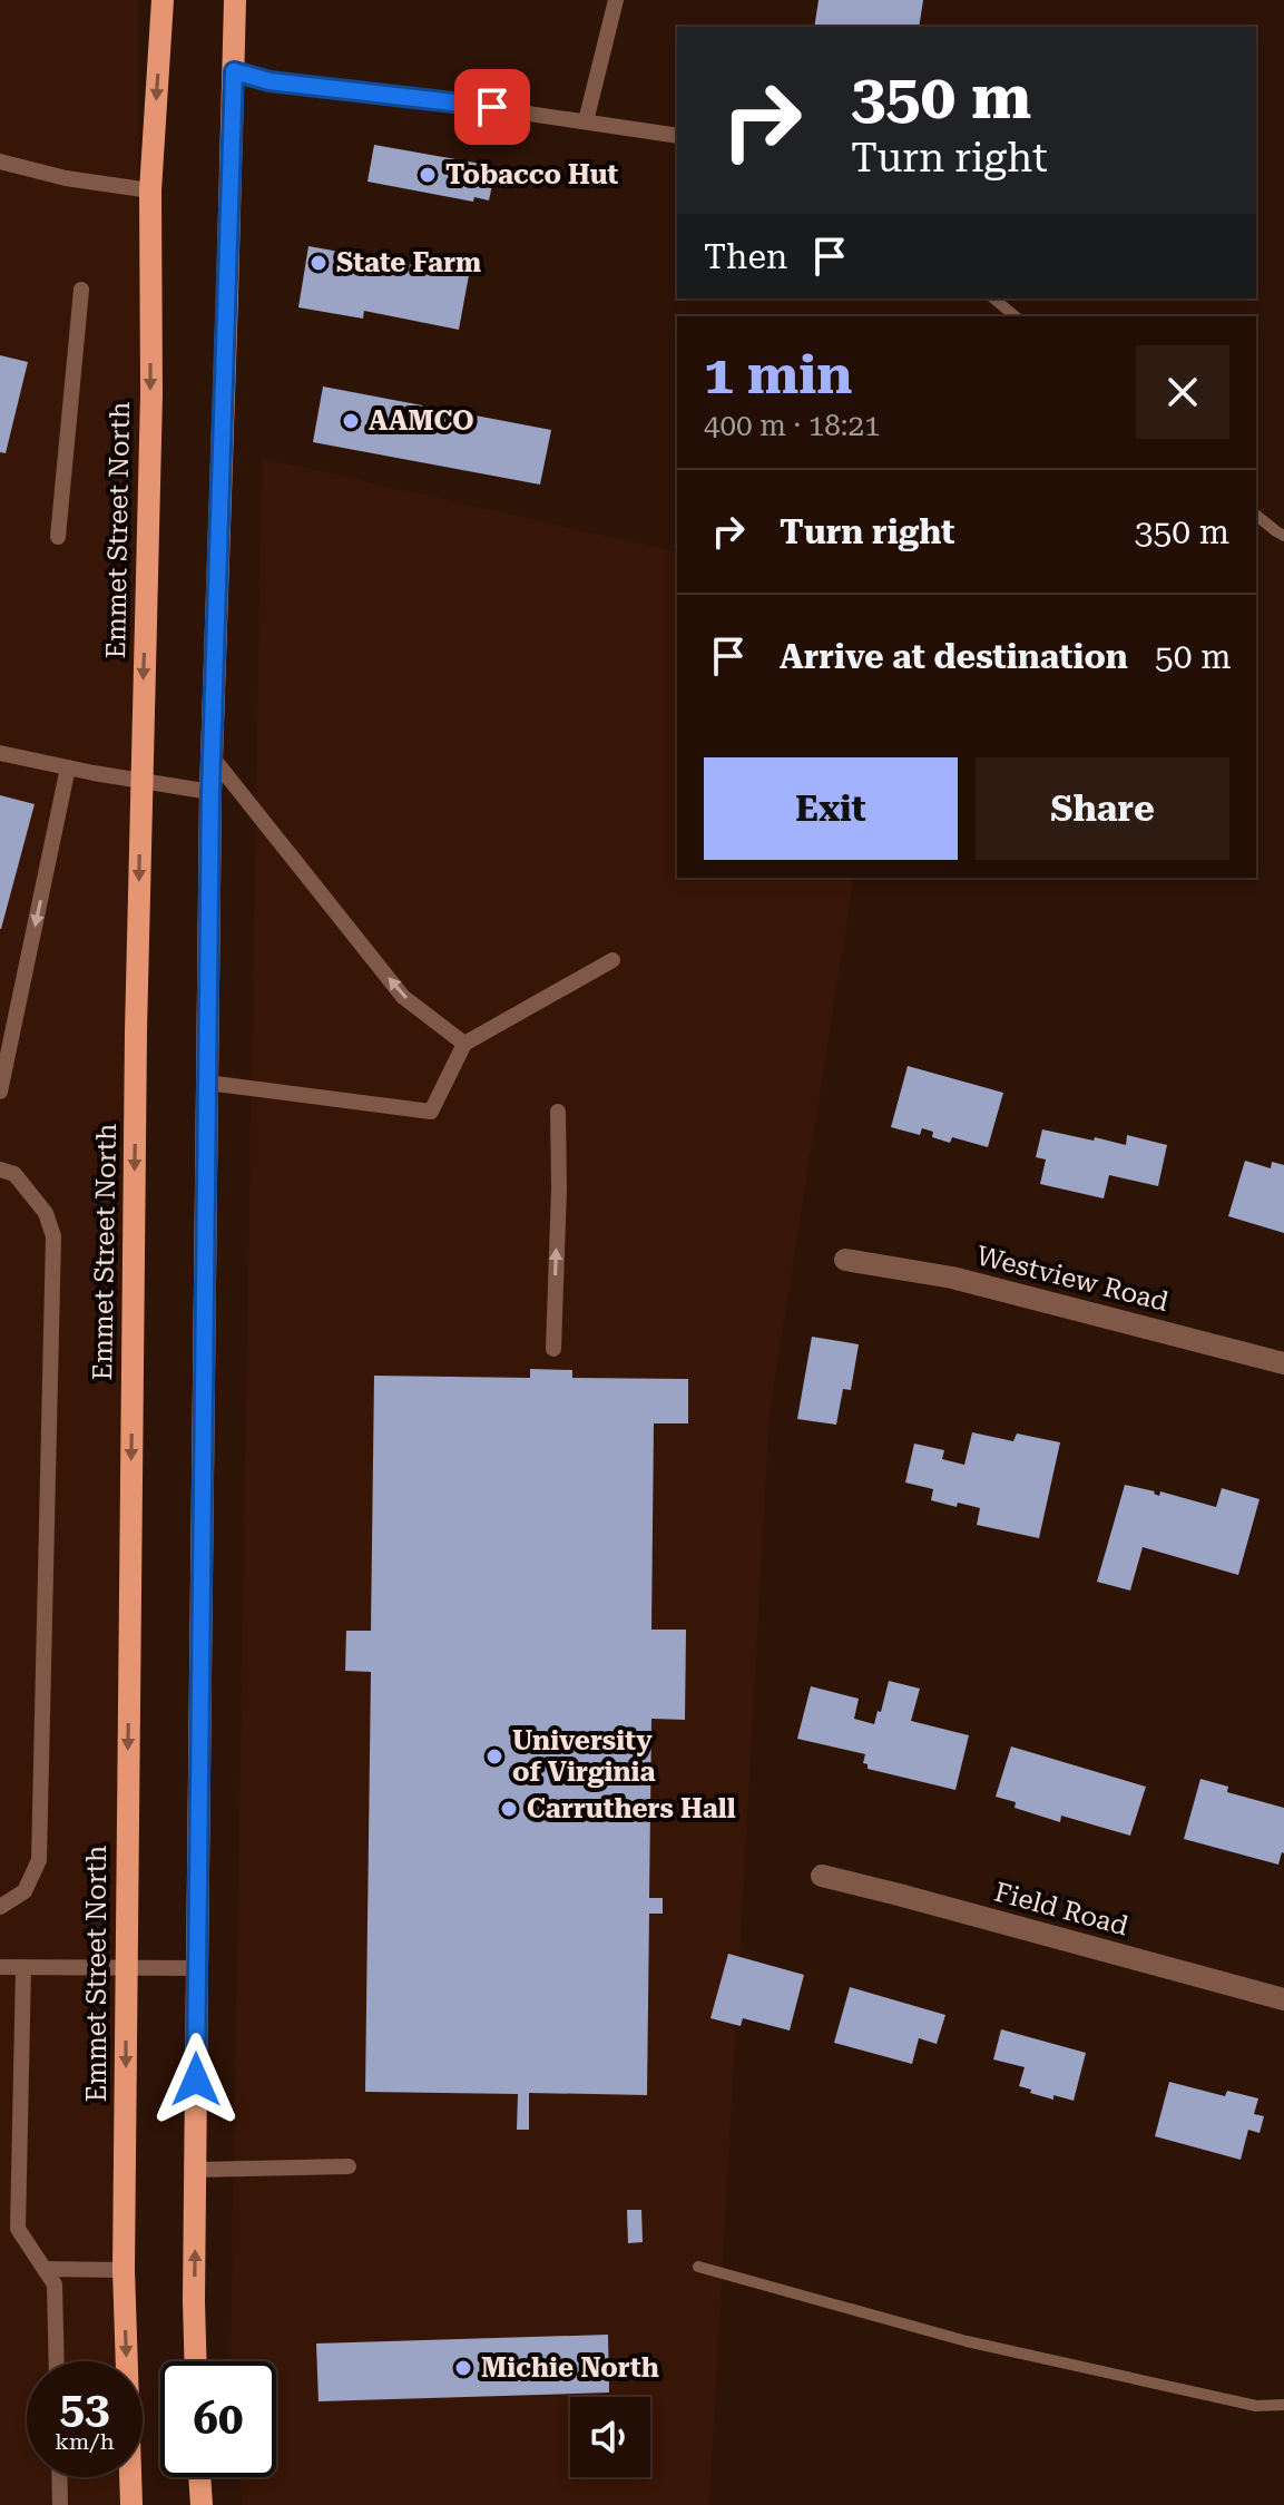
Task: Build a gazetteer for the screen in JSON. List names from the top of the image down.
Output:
{
  "streets": {
    "main road": ["Emmet Street North"],
    "street": ["Westview Road", "Field Road"]
  },
  "places": [
    "Tobacco Hut",
    "State Farm",
    "AAMCO",
    "University of Virginia",
    "Carruthers Hall",
    "Michie North"
  ],
  "page": {
    "turn": ["350 m", "Turn right"],
    "then": "Then",
    "heading": ["1 min", "400 m · 18:21"],
    "list": [
      {
        "name": "Turn right",
        "value": "350 m"
      },
      {
        "name": "Arrive at destination",
        "value": "50 m"
      }
    ],
    "buttons": ["Exit", "Share"],
    "speed": "53 km/h",
    "limit": "60"
  }
}
